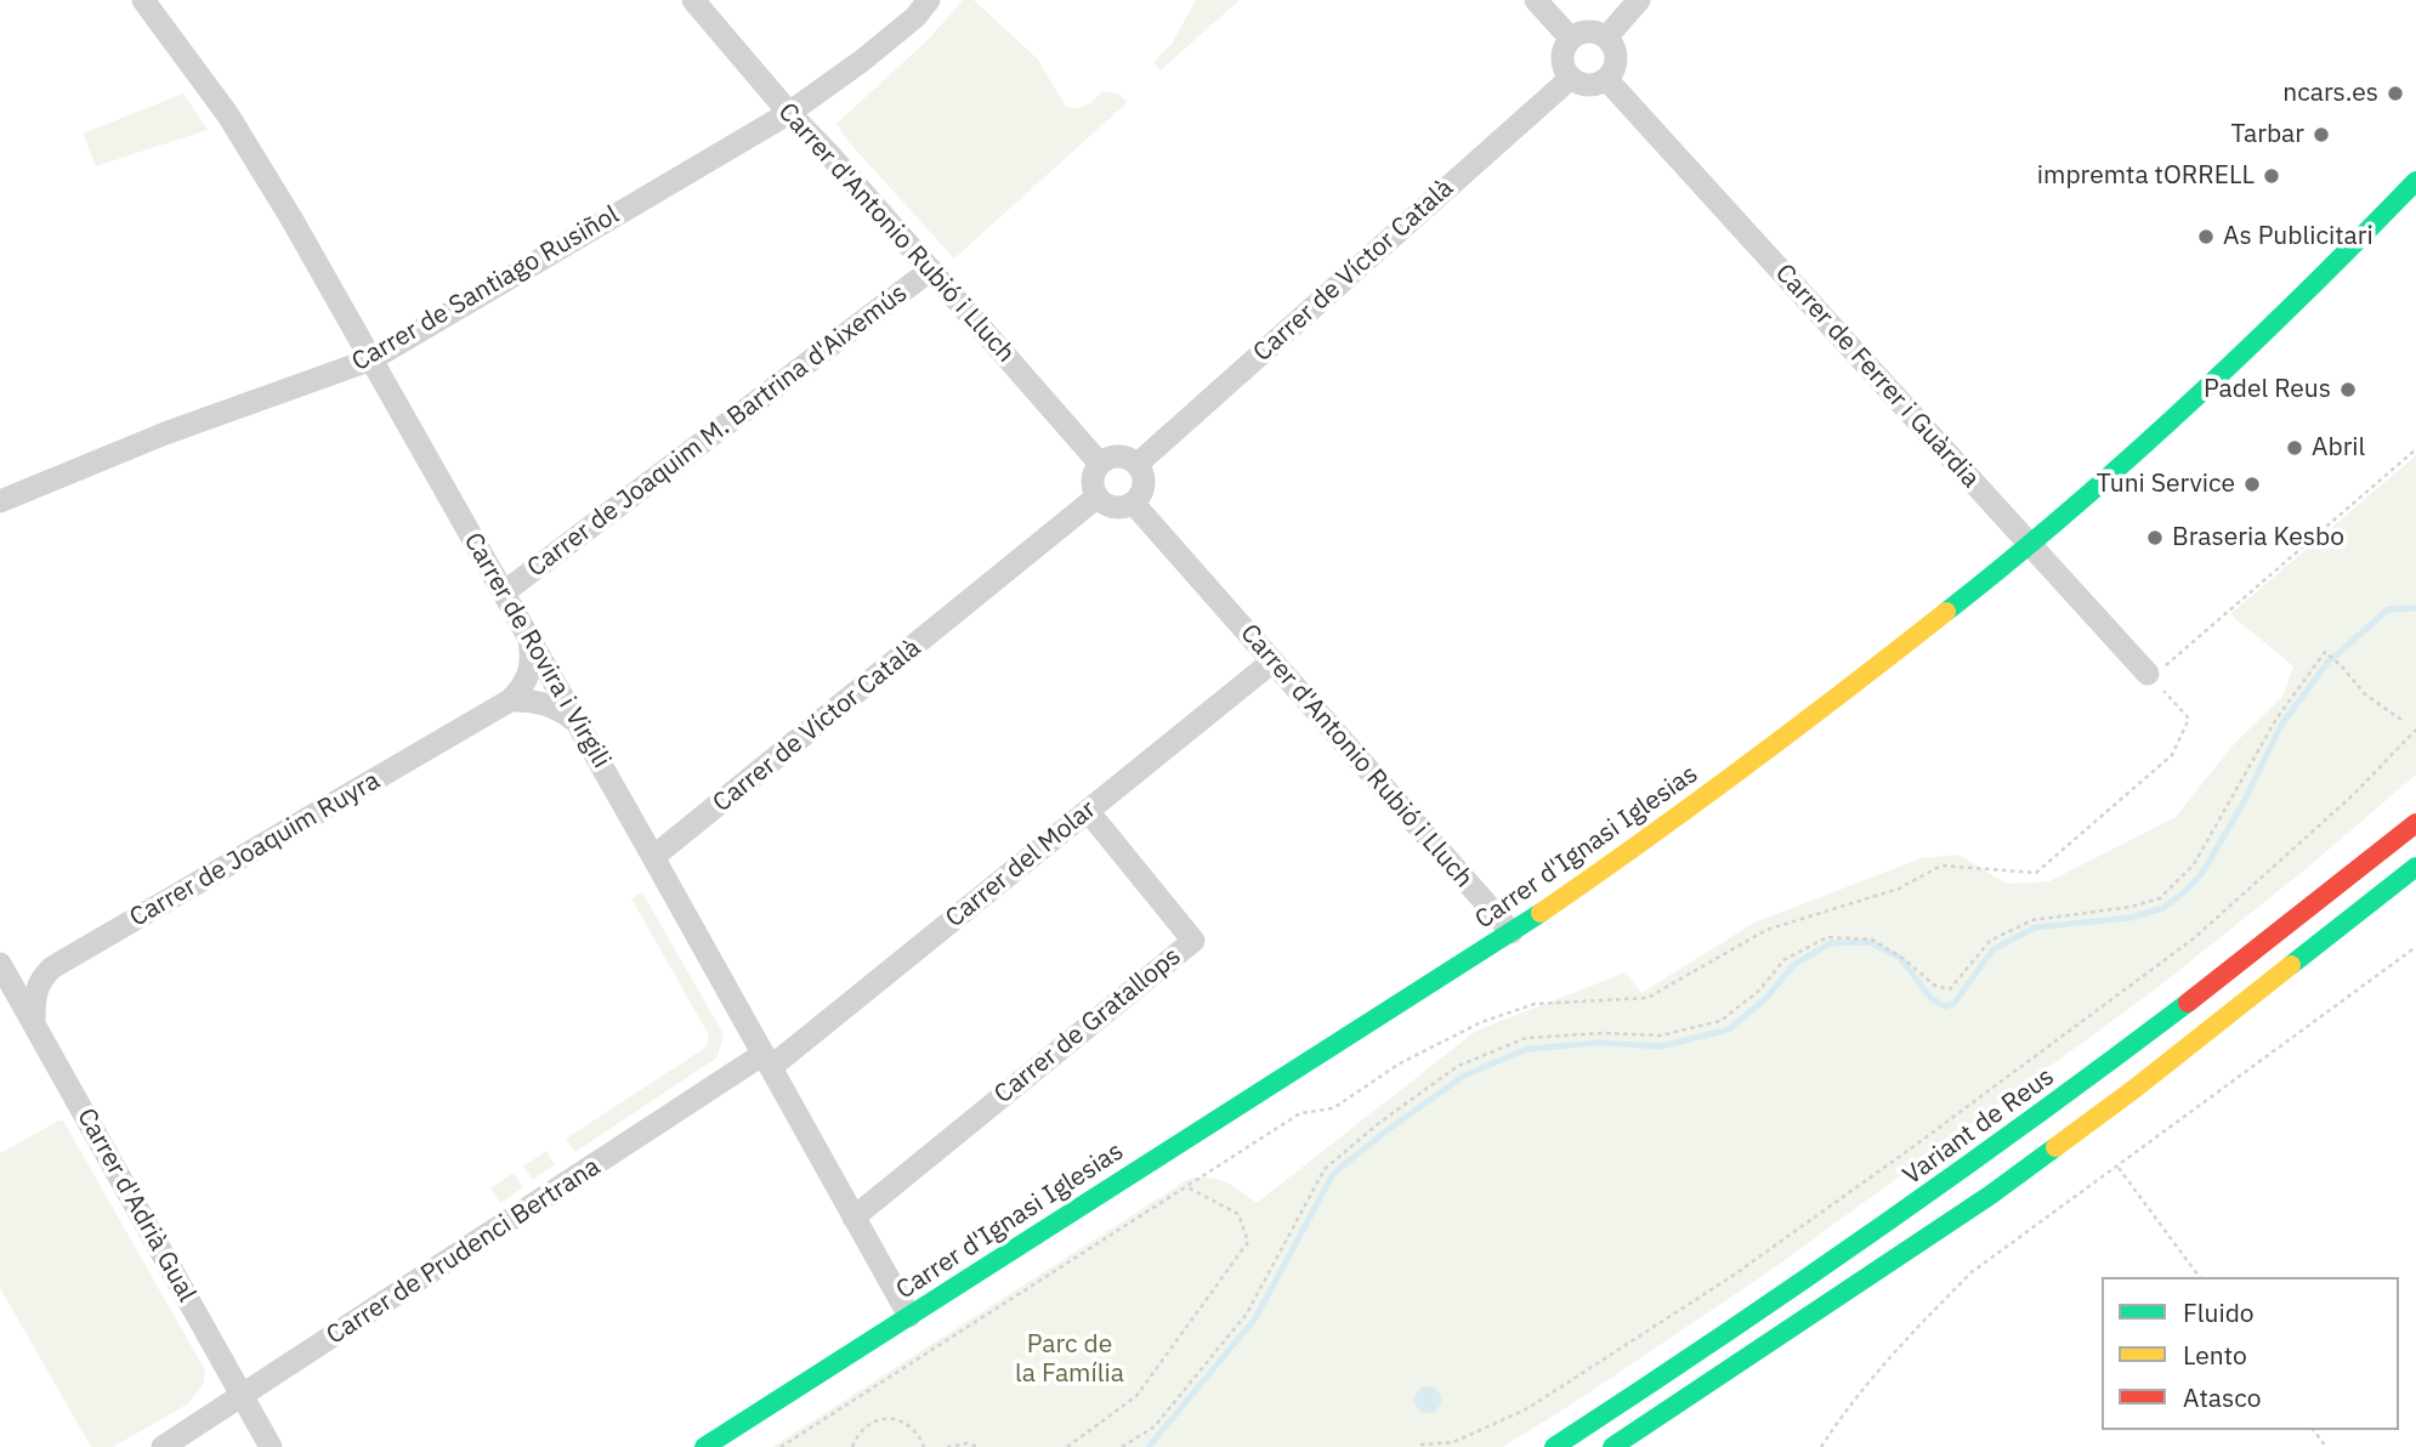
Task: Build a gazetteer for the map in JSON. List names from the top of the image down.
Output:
{
  "streets": {
    "main road": ["Carrer d'Ignasi Iglesias", "Variant de Reus"],
    "street": [
      "Carrer d'Antonio Rubió i Lluch",
      "Carrer de Víctor Català",
      "Carrer de Santiago Rusiñol",
      "Carrer de Ferrer i Guàrdia",
      "Carrer de Joaquim M. Bartrina d'Aixemús",
      "Carrer de Rovira i Virgili",
      "Carrer de Joaquim Ruyra",
      "Carrer del Molar",
      "Carrer de Gratallops",
      "Carrer d'Adrià Gual",
      "Carrer de Prudenci Bertrana"
    ]
  },
  "crossings": [
    ["Carrer d'Antonio Rubió i Lluch", "Carrer de Víctor Català"],
    ["Carrer d'Antonio Rubió i Lluch", "Carrer de Santiago Rusiñol"],
    ["Carrer d'Antonio Rubió i Lluch", "Carrer de Joaquim M. Bartrina d'Aixemús"],
    ["Carrer d'Antonio Rubió i Lluch", "Carrer d'Ignasi Iglesias"],
    ["Carrer d'Antonio Rubió i Lluch", "Carrer del Molar"],
    ["Carrer de Víctor Català", "Carrer de Ferrer i Guàrdia"],
    ["Carrer de Víctor Català", "Carrer de Rovira i Virgili"],
    ["Carrer de Santiago Rusiñol", "Carrer de Rovira i Virgili"],
    ["Carrer de Ferrer i Guàrdia", "Carrer d'Ignasi Iglesias"],
    ["Carrer de Joaquim M. Bartrina d'Aixemús", "Carrer de Rovira i Virgili"],
    ["Carrer de Rovira i Virgili", "Carrer d'Ignasi Iglesias"],
    ["Carrer de Rovira i Virgili", "Carrer de Joaquim Ruyra"],
    ["Carrer de Rovira i Virgili", "Carrer del Molar"],
    ["Carrer de Rovira i Virgili", "Carrer de Gratallops"],
    ["Carrer de Rovira i Virgili", "Carrer de Prudenci Bertrana"],
    ["Carrer del Molar", "Carrer de Gratallops"],
    ["Carrer del Molar", "Carrer de Prudenci Bertrana"],
    ["Carrer d'Adrià Gual", "Carrer de Prudenci Bertrana"]
  ],
  "parks": ["Parc de la Família"],
  "places": [
    "ncars.es",
    "Tarbar",
    "impremta tORRELL",
    "As Publicitari",
    "Padel Reus",
    "Abril",
    "Tuni Service",
    "Braseria Kesbo"
  ],
  "legend": ["Fluido", "Lento", "Atasco"]
}
